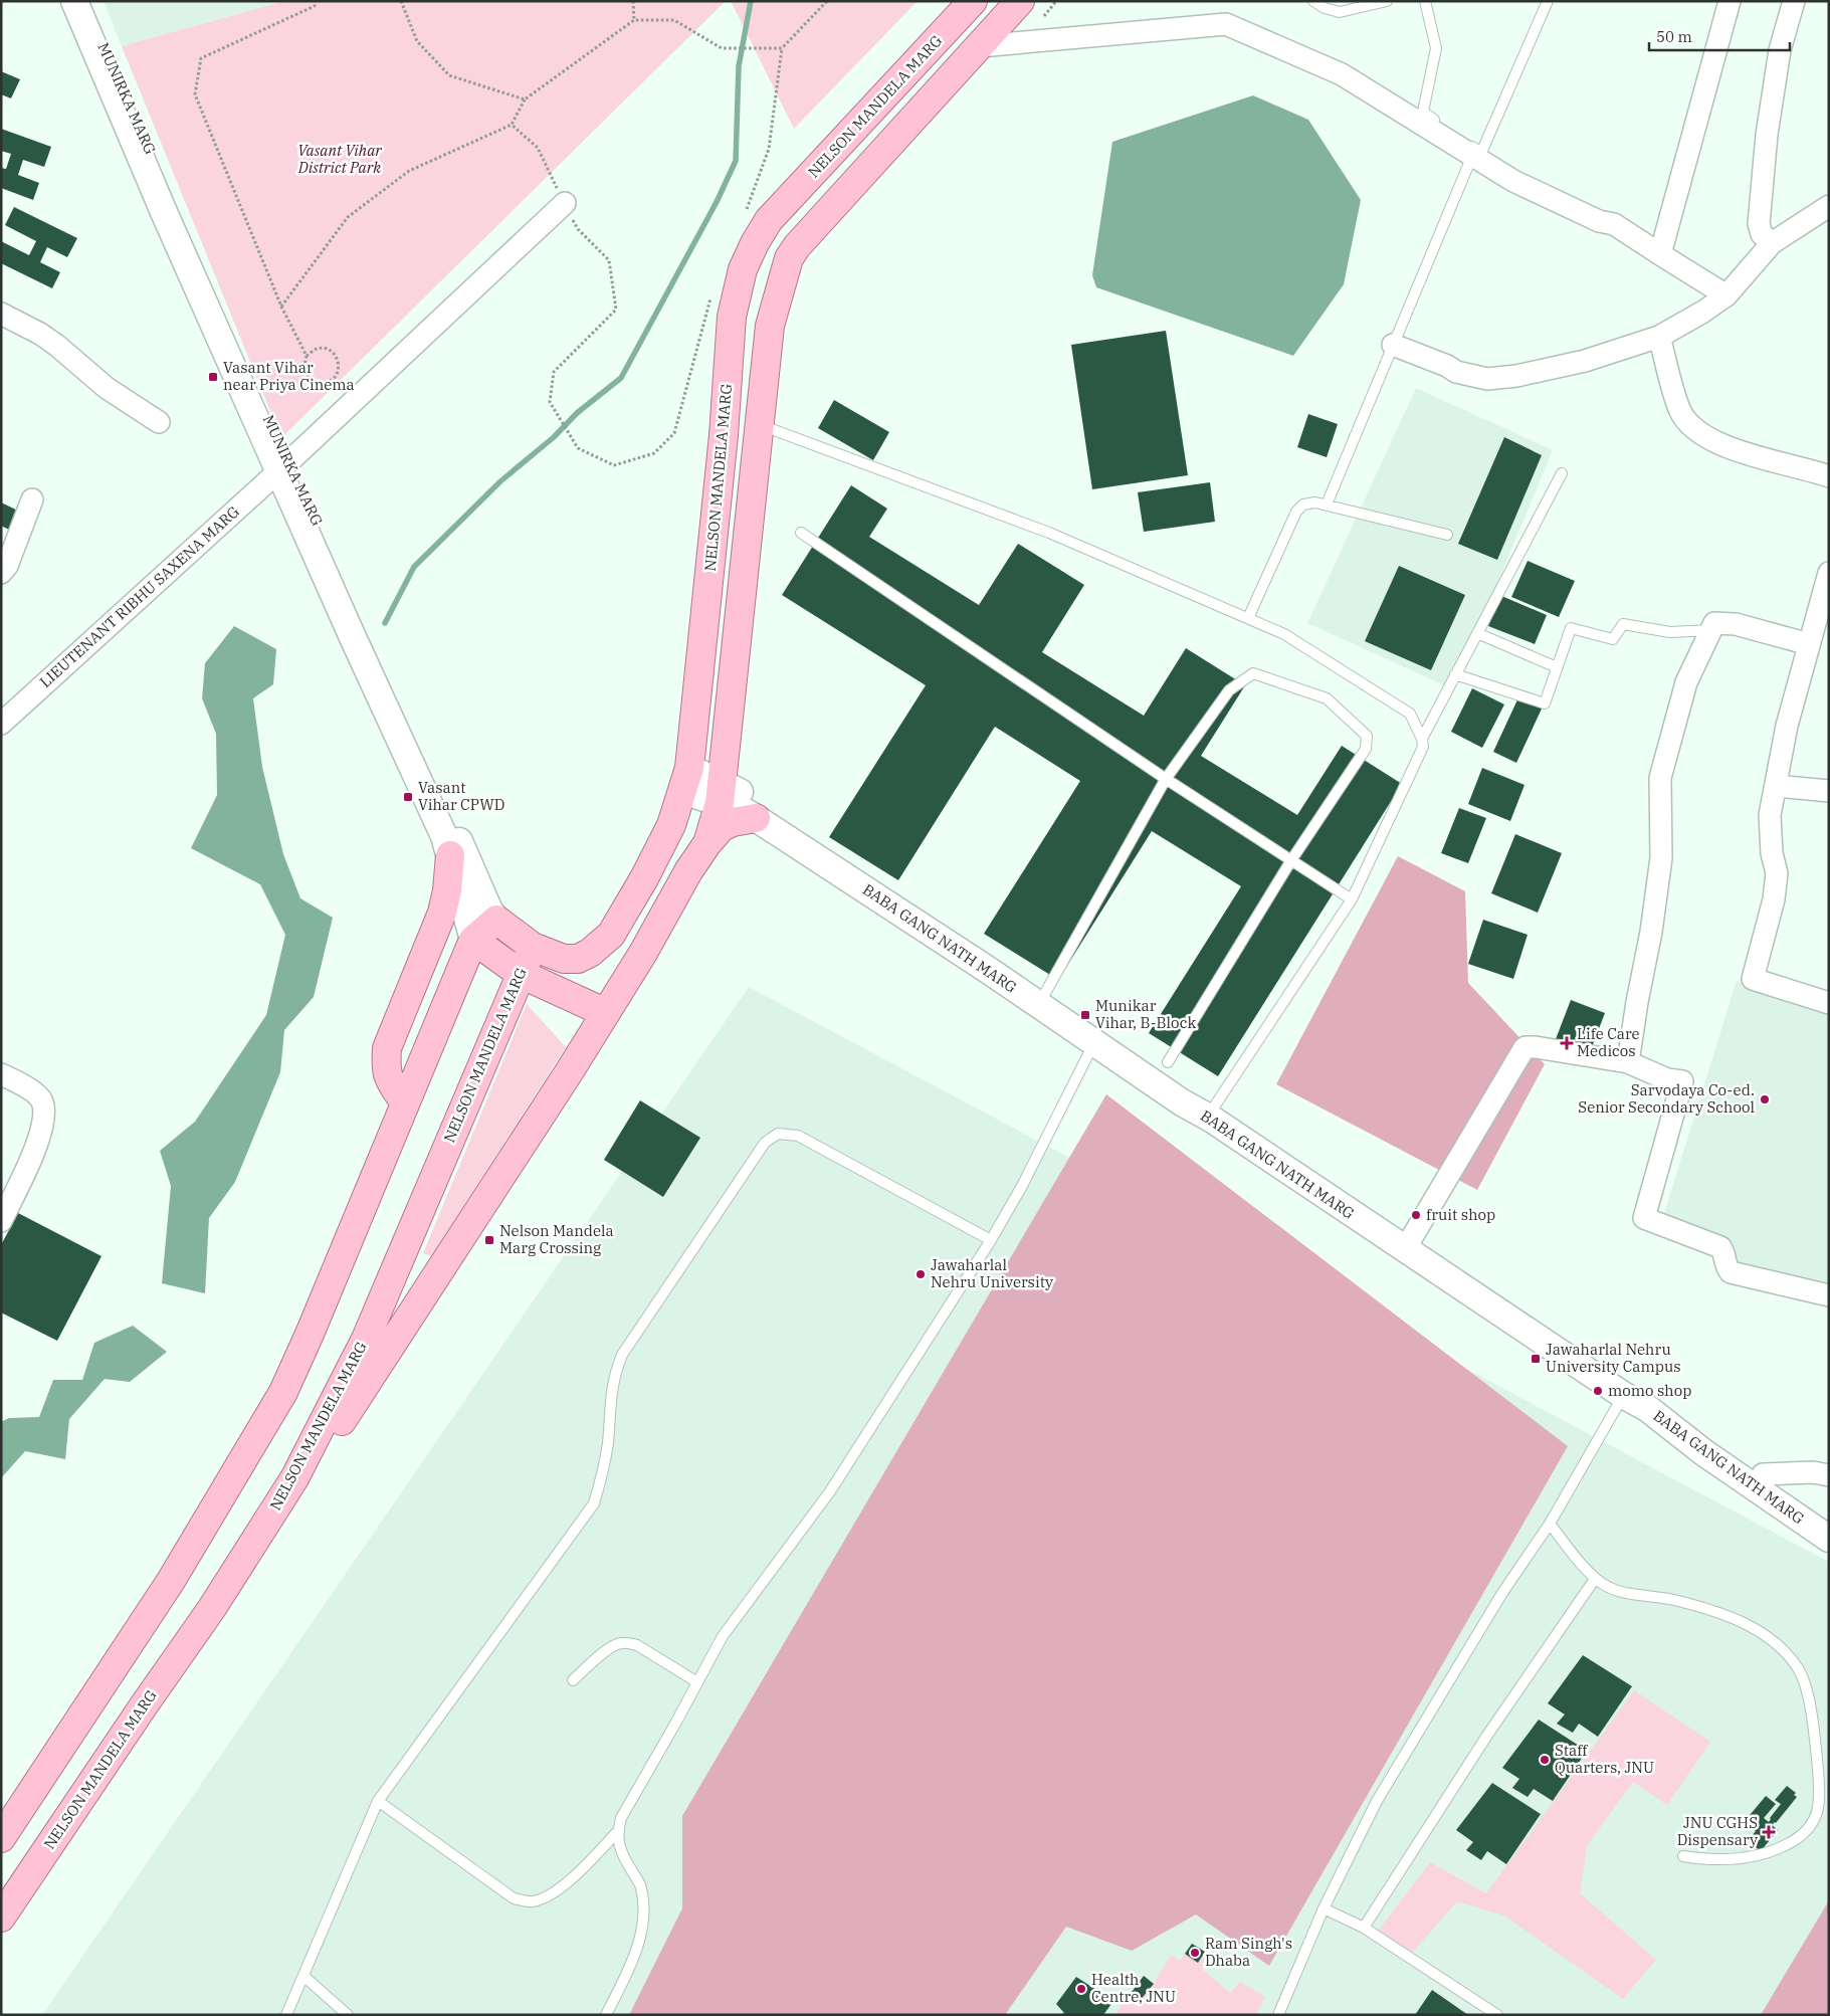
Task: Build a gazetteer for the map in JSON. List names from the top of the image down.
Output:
{
  "streets": {
    "main road": ["NELSON MANDELA MARG"],
    "street": ["MUNIRKA MARG", "LIEUTENANT RIBHU SAXENA MARG", "BABA GANG NATH MARG"]
  },
  "crossings": [
    ["MUNIRKA MARG", "NELSON MANDELA MARG"],
    ["MUNIRKA MARG", "LIEUTENANT RIBHU SAXENA MARG"]
  ],
  "parks": ["Vasant Vihar District Park"],
  "places": {
    "transit": [
      "Vasant Vihar near Priya Cinema",
      "Vasant Vihar CPWD",
      "Munikar Vihar, B-Block",
      "Nelson Mandela Marg Crossing",
      "Jawaharlal Nehru University Campus"
    ],
    "health": ["Life Care Medicos", "JNU CGHS Dispensary"],
    "other": [
      "Sarvodaya Co-ed. Senior Secondary School",
      "fruit shop",
      "Jawaharlal Nehru University",
      "momo shop",
      "Staff Quarters, JNU",
      "Ram Singh's Dhaba",
      "Health Centre, JNU"
    ]
  },
  "scale_bar": "50 m"
}
